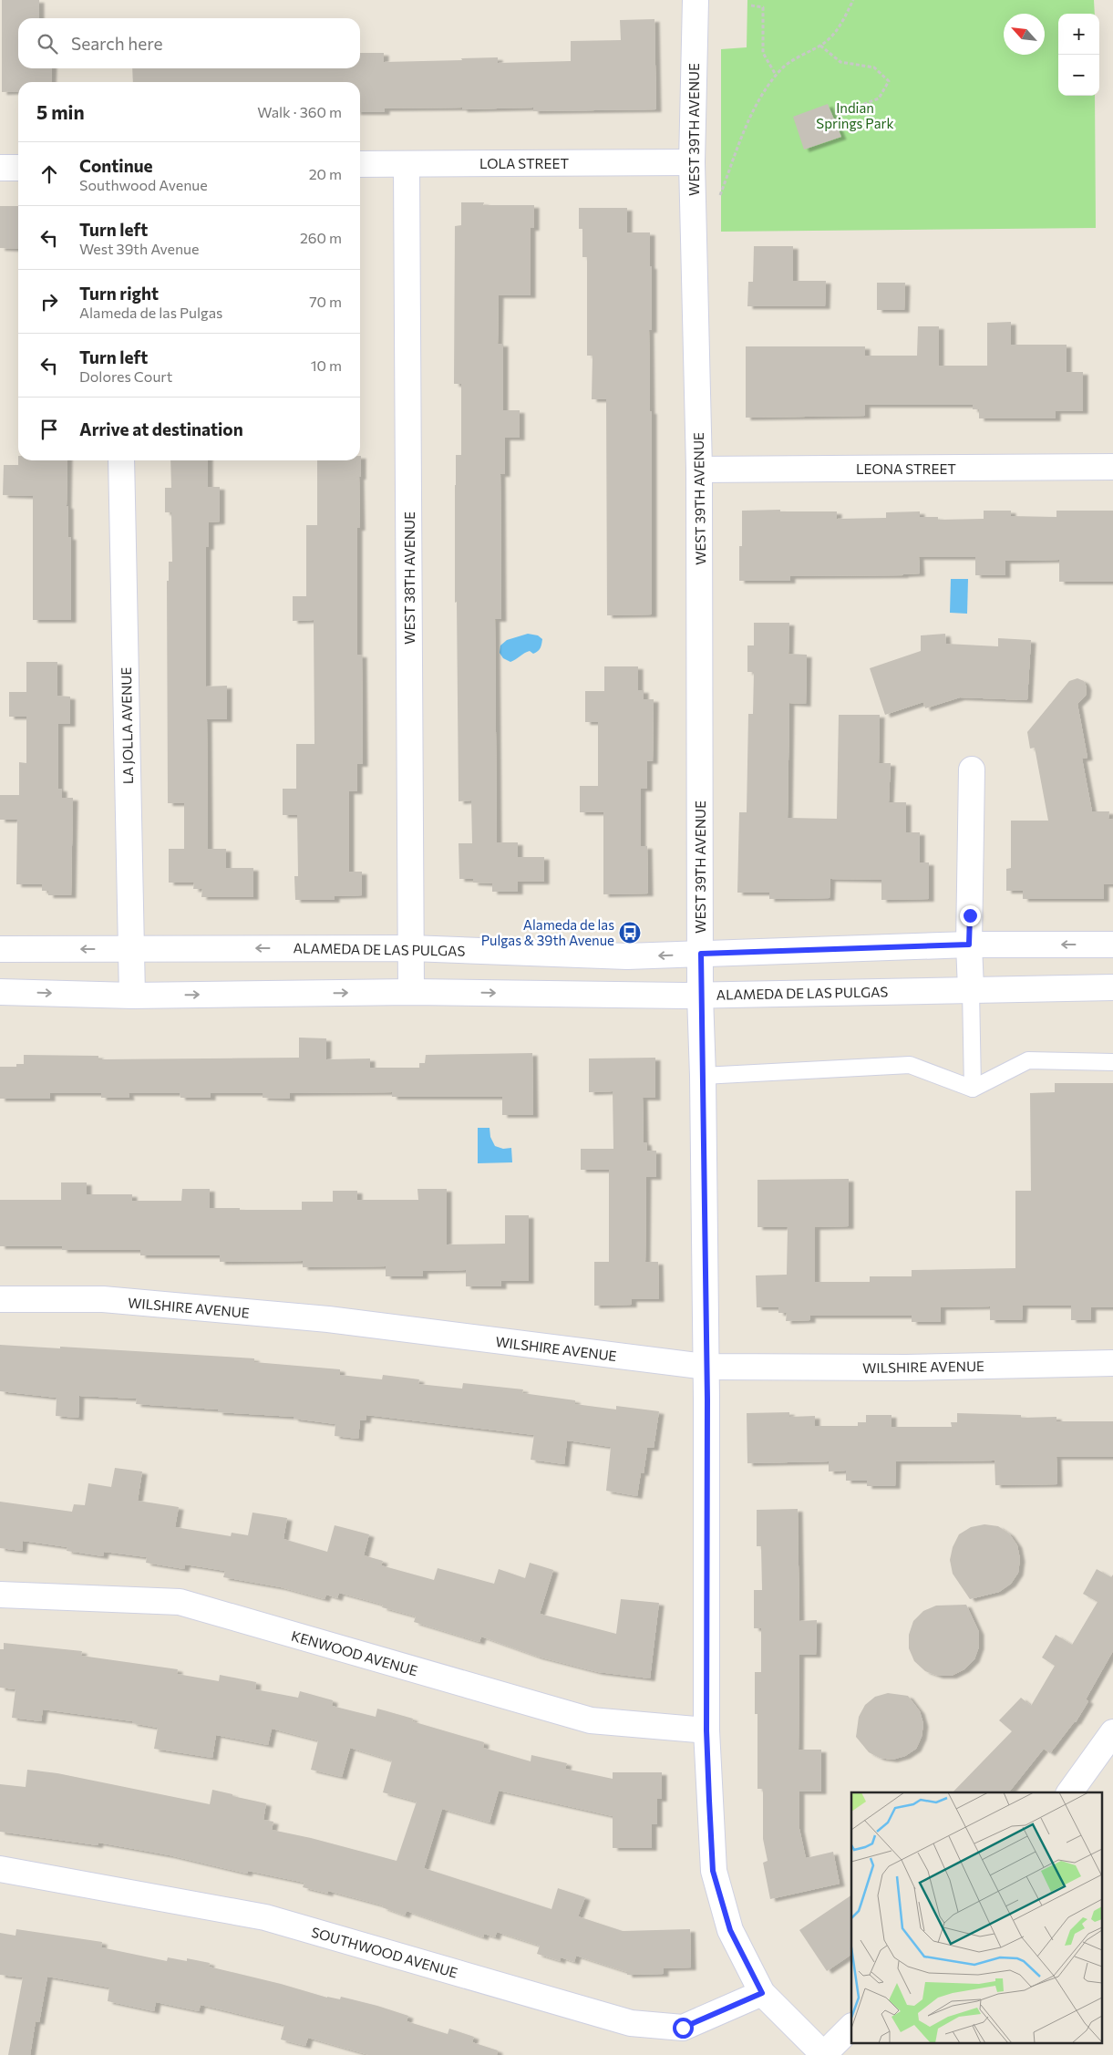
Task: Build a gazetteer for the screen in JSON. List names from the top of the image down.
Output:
{
  "streets": {
    "street": [
      "WEST 39TH AVENUE",
      "LOLA STREET",
      "LEONA STREET",
      "WEST 38TH AVENUE",
      "LA JOLLA AVENUE",
      "ALAMEDA DE LAS PULGAS",
      "WILSHIRE AVENUE",
      "KENWOOD AVENUE",
      "SOUTHWOOD AVENUE"
    ]
  },
  "crossings": [
    ["WEST 39TH AVENUE", "LOLA STREET"],
    ["WEST 39TH AVENUE", "LEONA STREET"],
    ["WEST 39TH AVENUE", "ALAMEDA DE LAS PULGAS"],
    ["WEST 39TH AVENUE", "WILSHIRE AVENUE"],
    ["WEST 39TH AVENUE", "KENWOOD AVENUE"],
    ["WEST 39TH AVENUE", "SOUTHWOOD AVENUE"],
    ["LOLA STREET", "WEST 38TH AVENUE"],
    ["WEST 38TH AVENUE", "ALAMEDA DE LAS PULGAS"],
    ["LA JOLLA AVENUE", "ALAMEDA DE LAS PULGAS"]
  ],
  "parks": ["Indian Springs Park"],
  "places": {
    "bus stop": ["Alameda de las Pulgas & 39th Avenue"]
  },
  "north": "top left",
  "page": {
    "map_buttons": ["+", "−"],
    "search": "Search here",
    "heading": ["5 min", "Walk · 360 m"],
    "list": [
      ["Continue", "Southwood Avenue", "20 m"],
      ["Turn left", "West 39th Avenue", "260 m"],
      ["Turn right", "Alameda de las Pulgas", "70 m"],
      ["Turn left", "Dolores Court", "10 m"],
      "Arrive at destination"
    ]
  }
}
